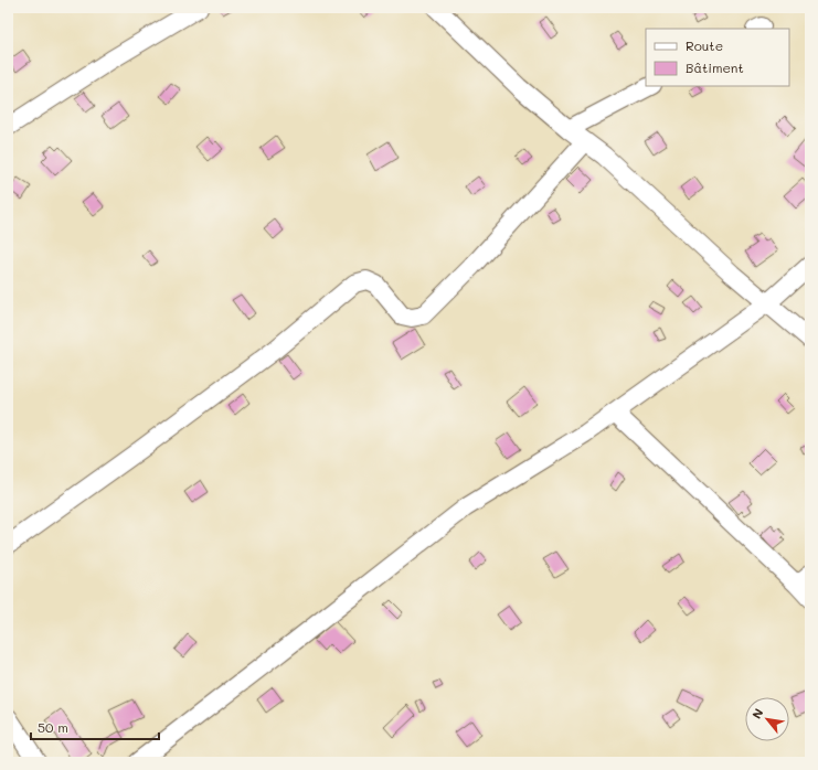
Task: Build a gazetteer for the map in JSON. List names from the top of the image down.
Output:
{
  "legend": ["Route", "Bâtiment"],
  "scale_bar": "50 m",
  "north": "top left"
}
